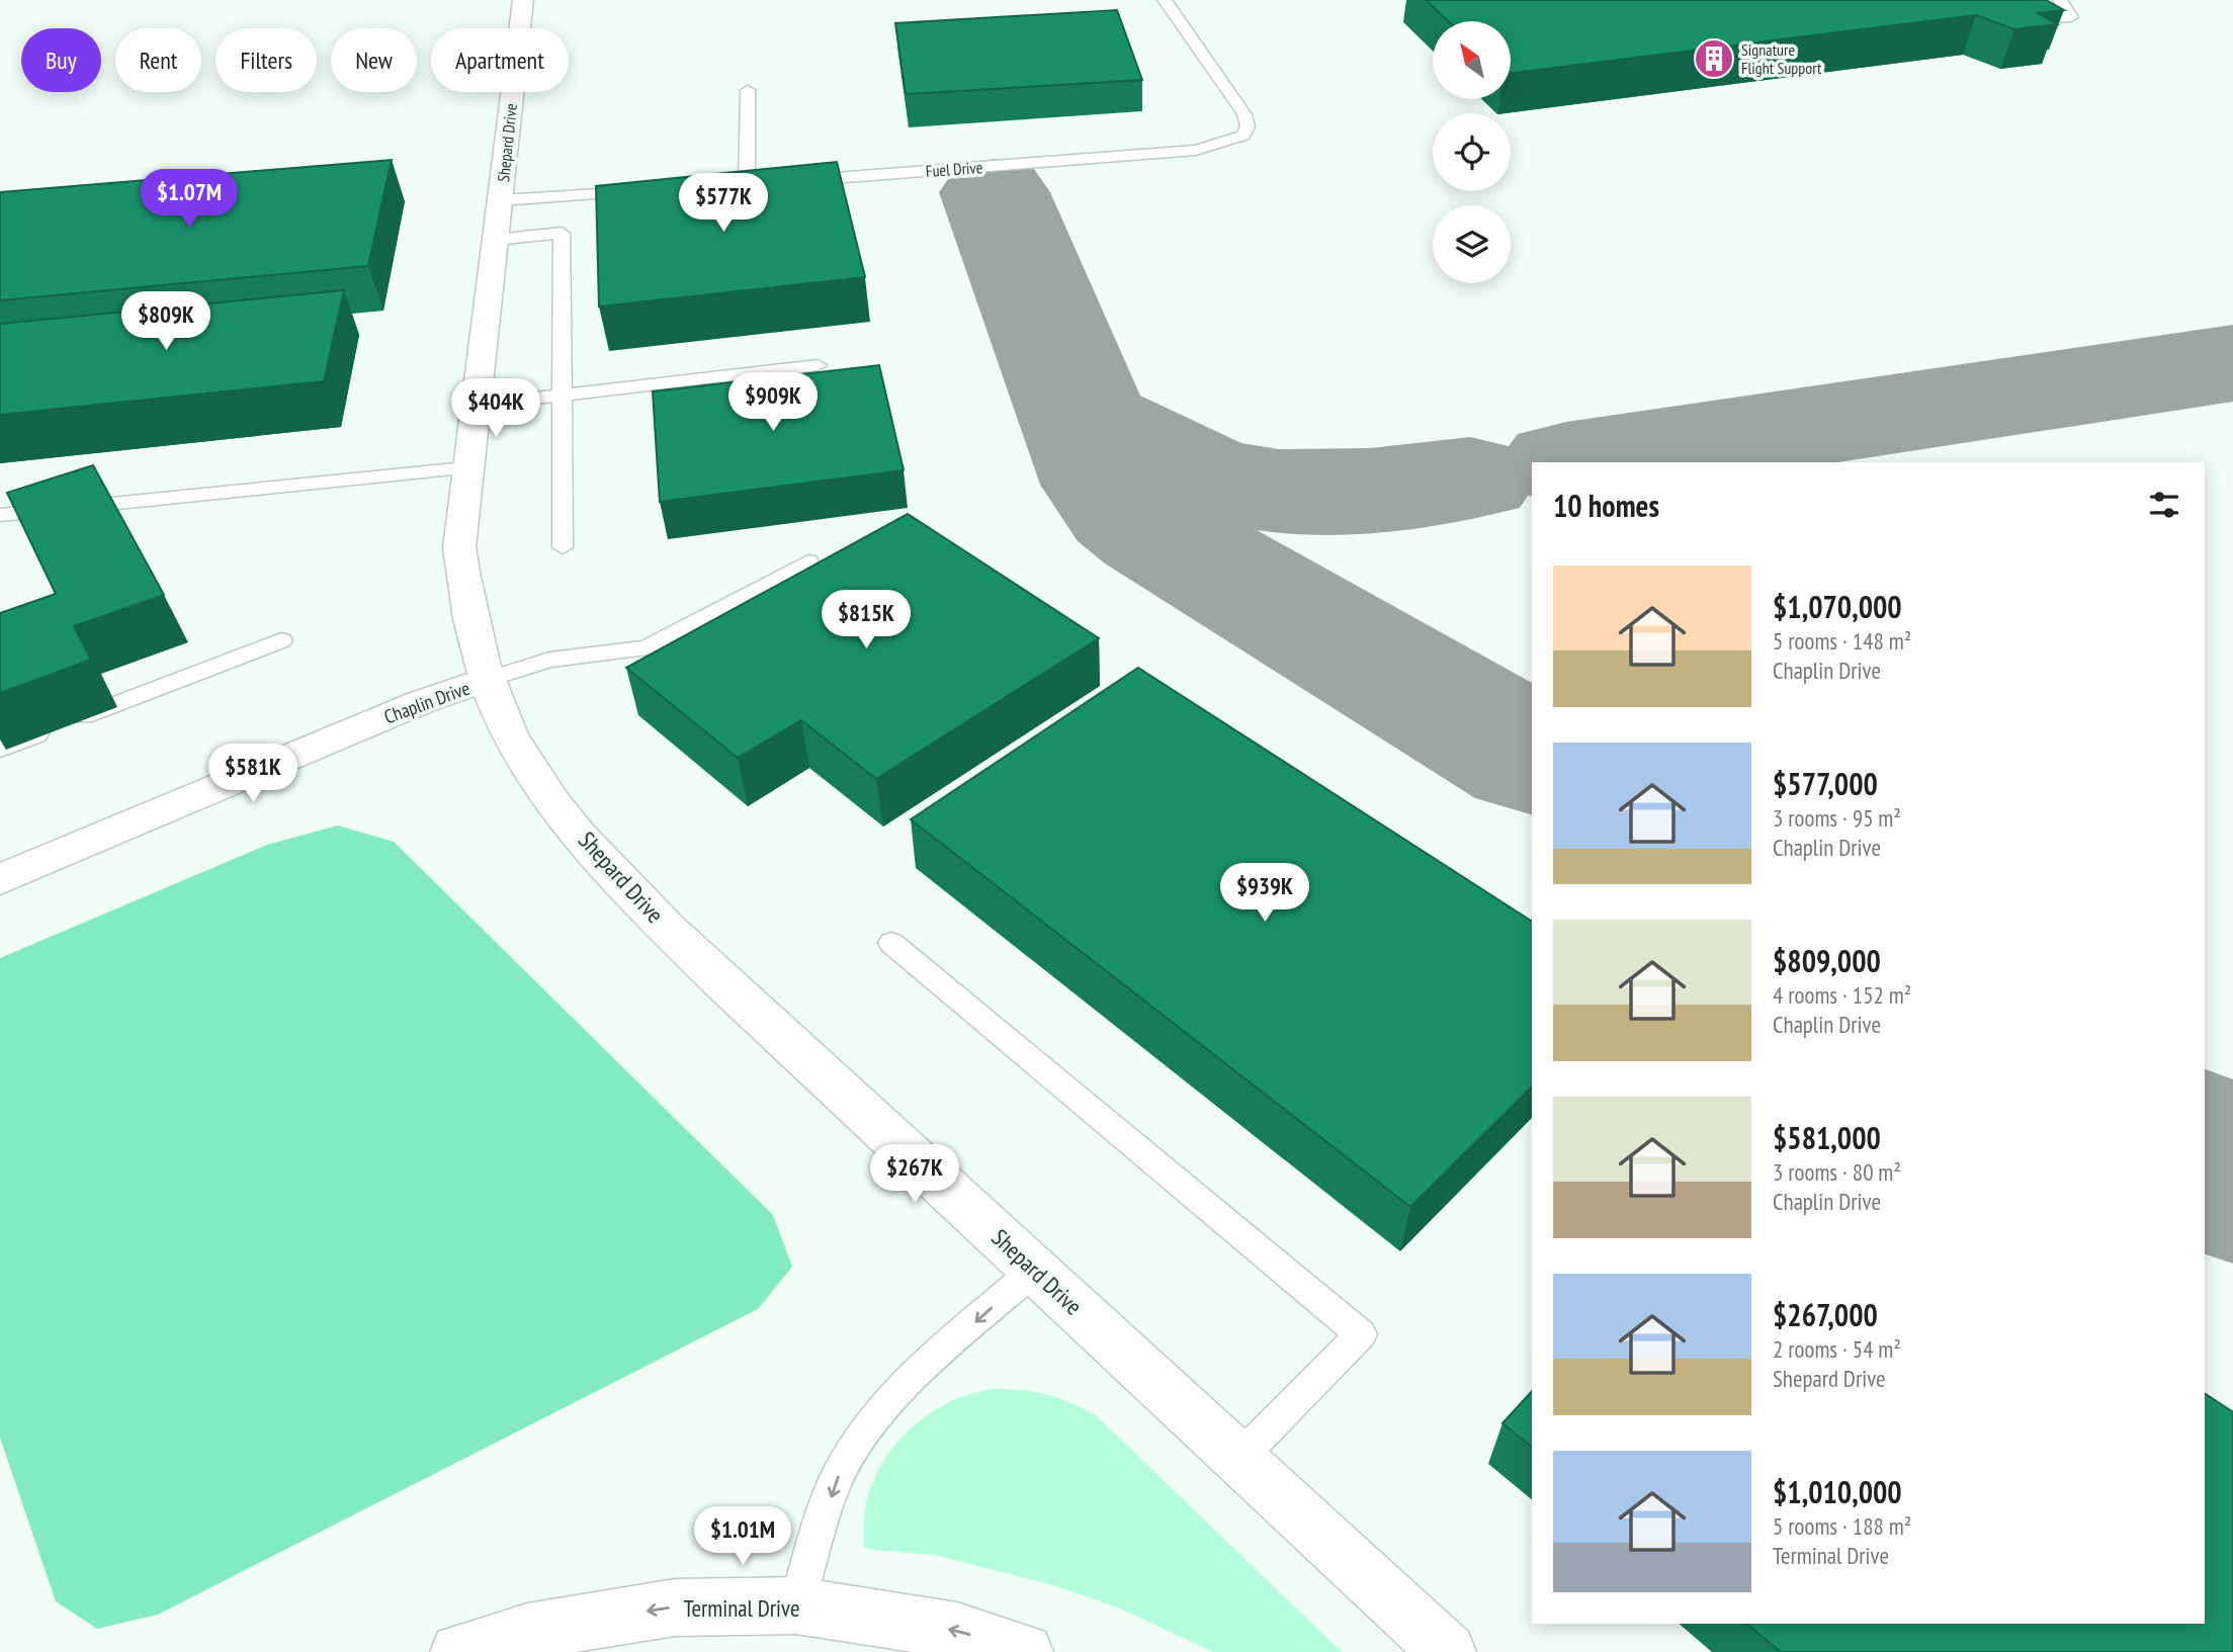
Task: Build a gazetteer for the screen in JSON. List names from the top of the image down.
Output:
{
  "streets": {
    "street": ["Shepard Drive", "Chaplin Drive", "Terminal Drive"],
    "lane": ["Fuel Drive"]
  },
  "crossings": [
    ["Shepard Drive", "Chaplin Drive"]
  ],
  "one_way": ["Terminal Drive"],
  "places": {
    "building": ["Signature Flight Support"]
  },
  "north": "top left",
  "page": {
    "chip": [
      "Buy",
      "Rent",
      "Filters",
      "New",
      "Apartment"
    ],
    "price": [
      "$1.07M",
      "$577K",
      "$809K",
      "$909K",
      "$404K",
      "$815K",
      "$581K",
      "$939K",
      "$267K",
      "$1.01M"
    ],
    "heading": "10 homes",
    "list": [
      {
        "name": "$1,070,000",
        "note": "5 rooms · 148 m² · Chaplin Drive"
      },
      {
        "name": "$577,000",
        "note": "3 rooms · 95 m² · Chaplin Drive"
      },
      {
        "name": "$809,000",
        "note": "4 rooms · 152 m² · Chaplin Drive"
      },
      {
        "name": "$581,000",
        "note": "3 rooms · 80 m² · Chaplin Drive"
      },
      {
        "name": "$267,000",
        "note": "2 rooms · 54 m² · Shepard Drive"
      },
      {
        "name": "$1,010,000",
        "note": "5 rooms · 188 m² · Terminal Drive"
      }
    ]
  }
}
